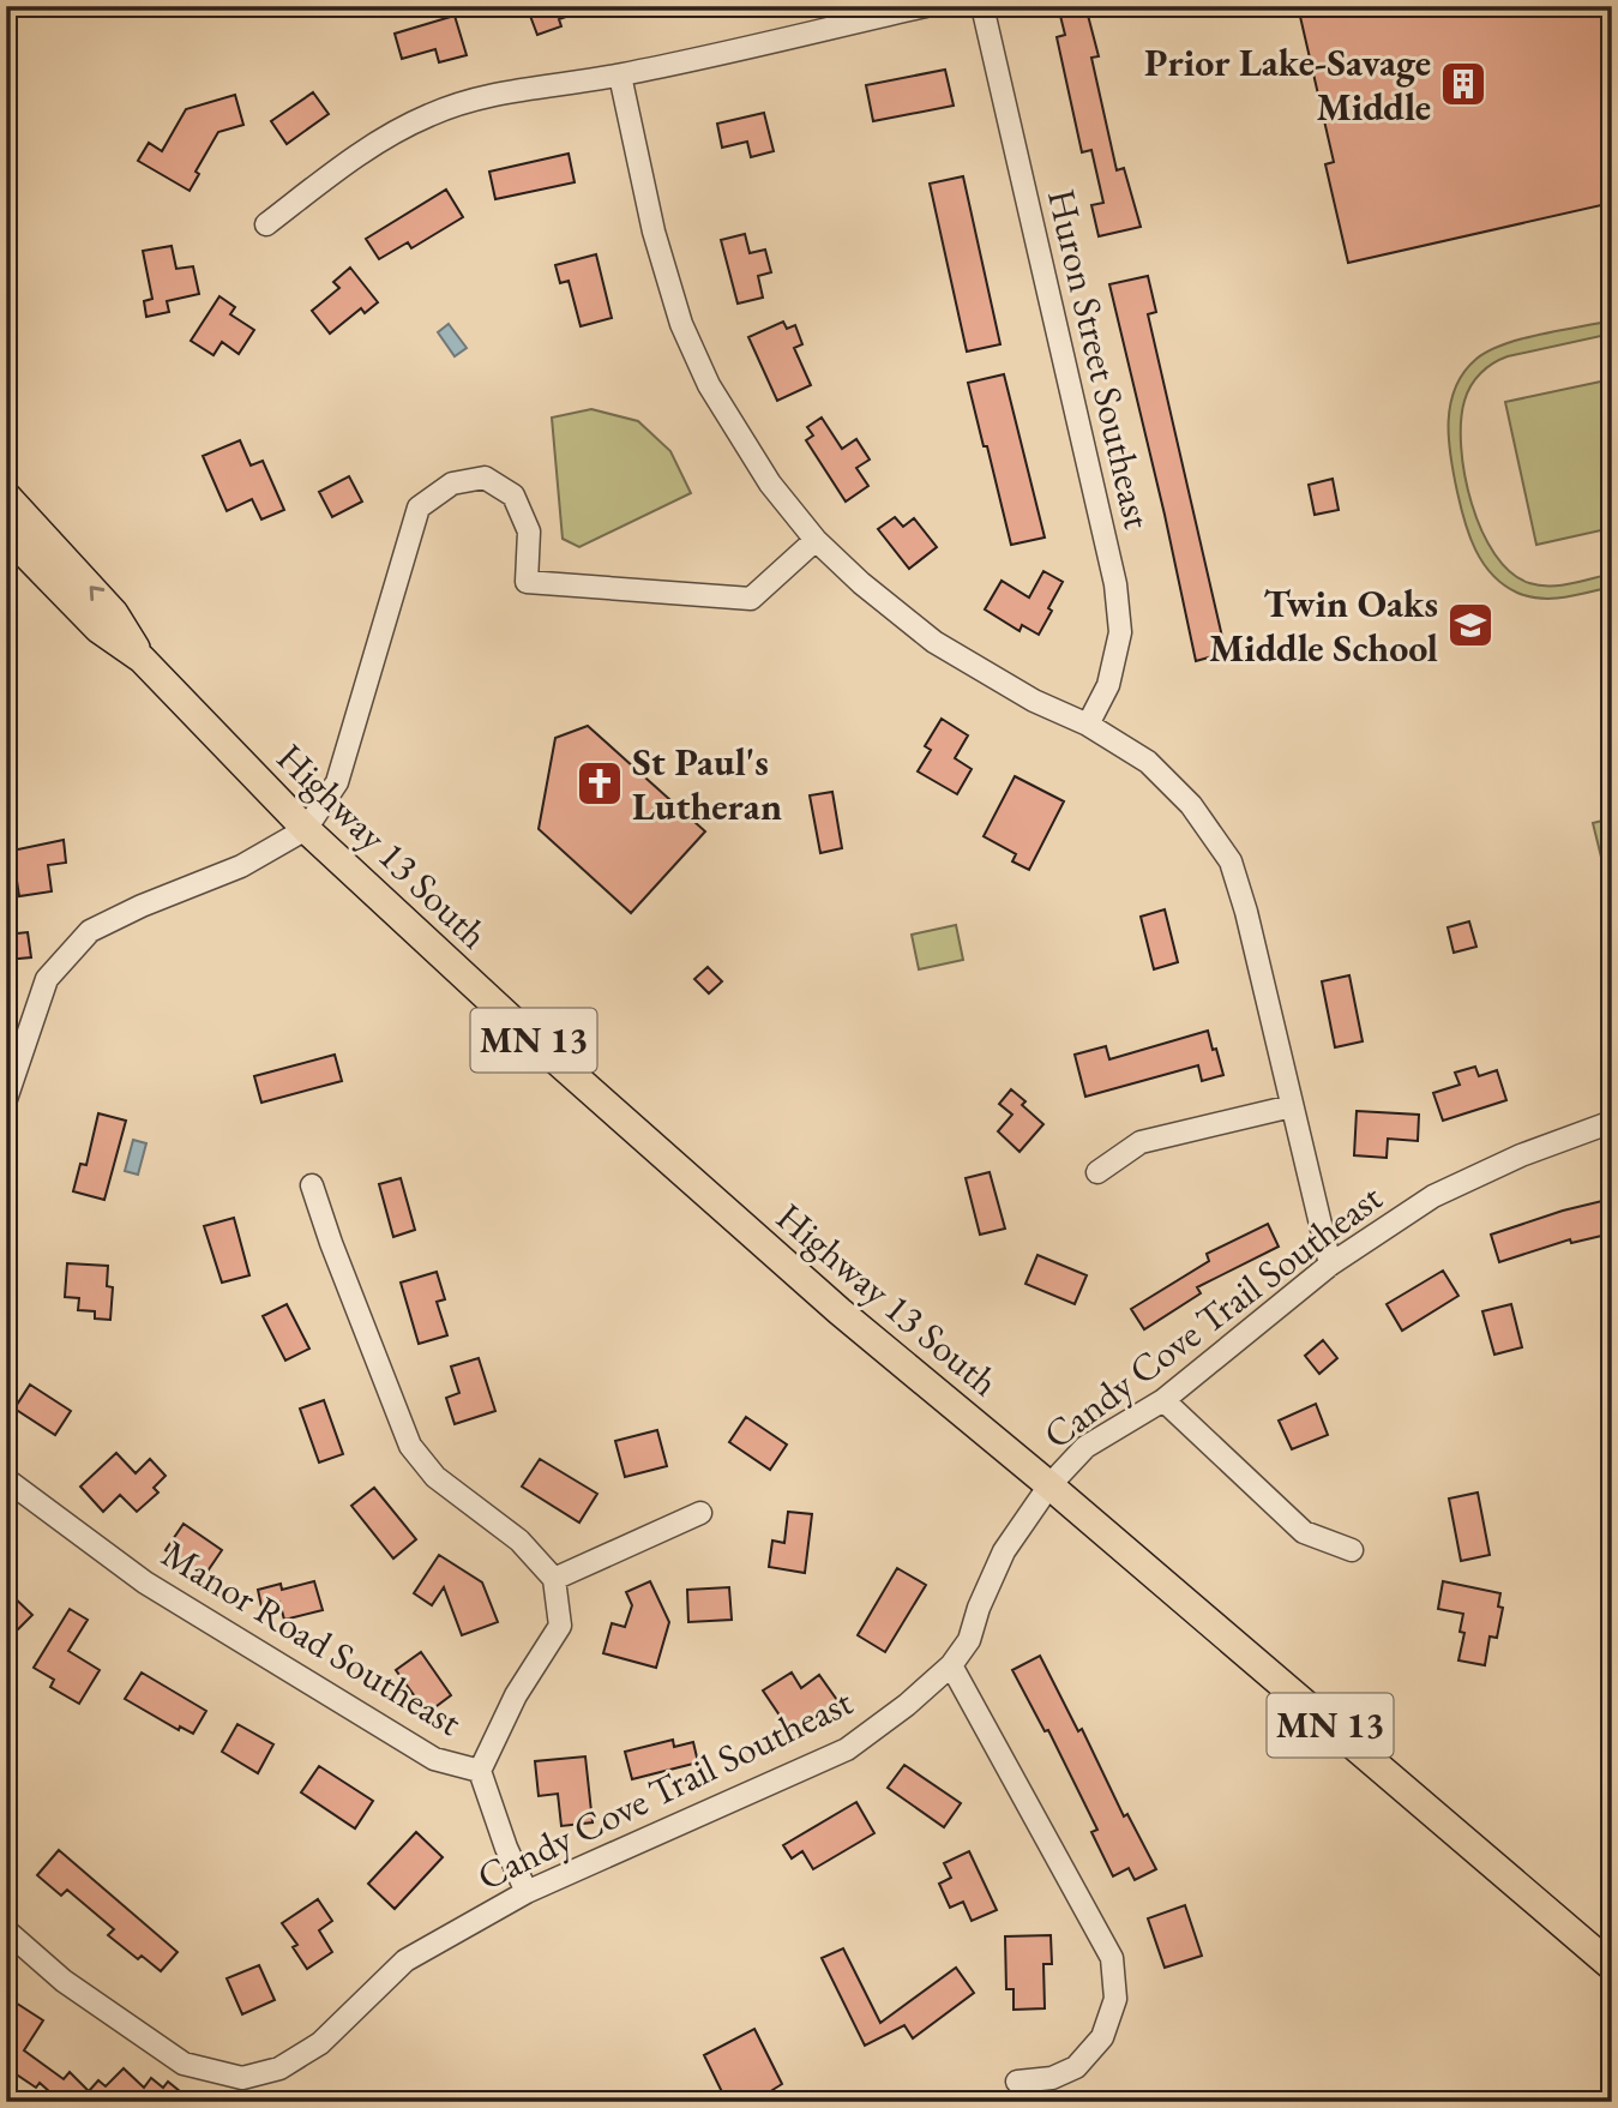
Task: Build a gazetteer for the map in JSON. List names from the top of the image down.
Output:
{
  "streets": {
    "main road": ["Highway 13 South", "MN 13"],
    "street": ["Huron Street Southeast", "Candy Cove Trail Southeast", "Manor Road Southeast"]
  },
  "crossings": [
    ["Highway 13 South", "Candy Cove Trail Southeast"],
    ["Candy Cove Trail Southeast", "Manor Road Southeast"]
  ],
  "places": {
    "building": ["Prior Lake-Savage Middle"],
    "school or university": ["Twin Oaks Middle School"],
    "church": ["St Paul's Lutheran"]
  }
}
